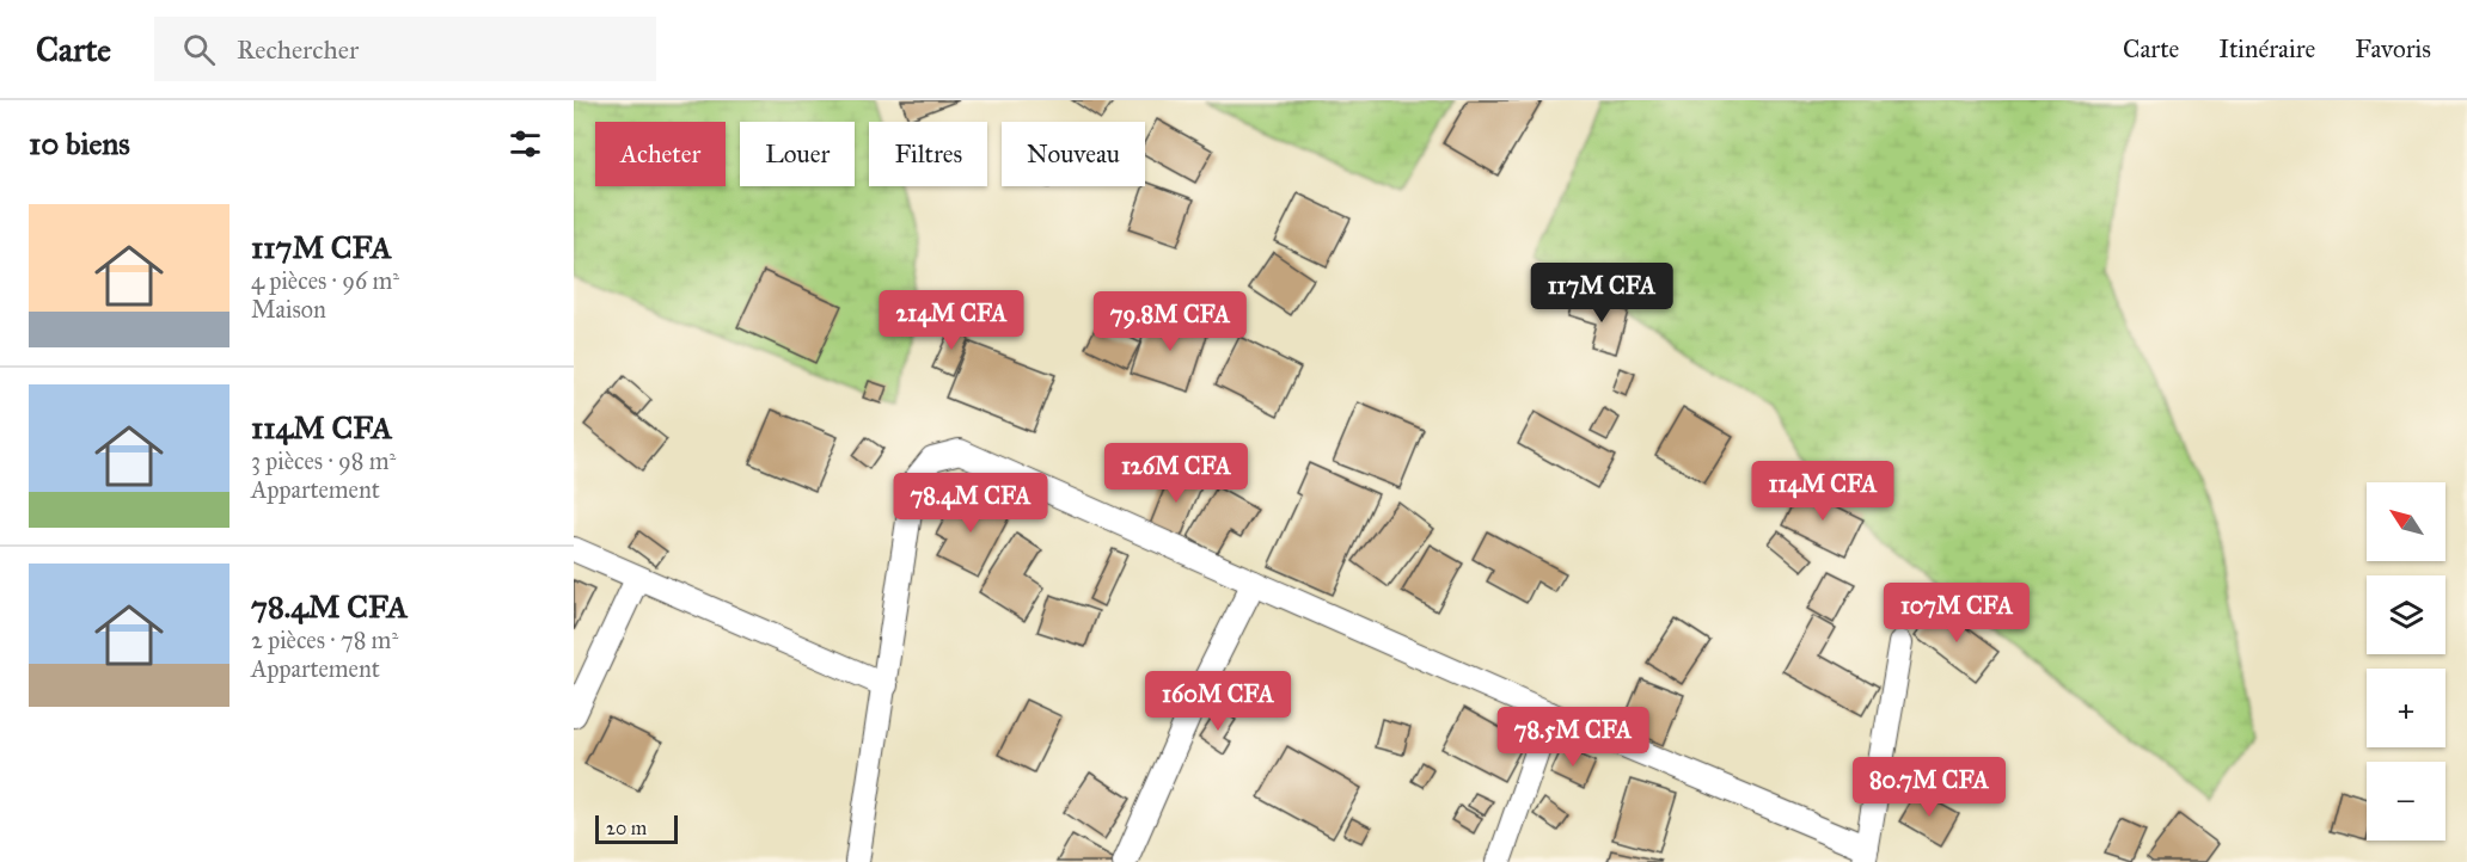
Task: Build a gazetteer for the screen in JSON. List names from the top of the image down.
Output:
{
  "scale_bar": "20 m",
  "north": "top left",
  "page": {
    "header": "Carte",
    "search": "Rechercher",
    "nav": ["Carte", "Itinéraire", "Favoris"],
    "heading": "10 biens",
    "chip": [
      "Acheter",
      "Louer",
      "Filtres",
      "Nouveau"
    ],
    "list": [
      {
        "name": "117M CFA",
        "note": "4 pièces · 96 m² · Maison"
      },
      {
        "name": "114M CFA",
        "note": "3 pièces · 98 m² · Appartement"
      },
      {
        "name": "78.4M CFA",
        "note": "2 pièces · 78 m² · Appartement"
      }
    ],
    "price": [
      "117M CFA",
      "214M CFA",
      "79.8M CFA",
      "126M CFA",
      "114M CFA",
      "78.4M CFA",
      "107M CFA",
      "160M CFA",
      "78.5M CFA",
      "80.7M CFA"
    ],
    "map_buttons": ["+", "−"],
    "scale": "20 m"
  }
}
